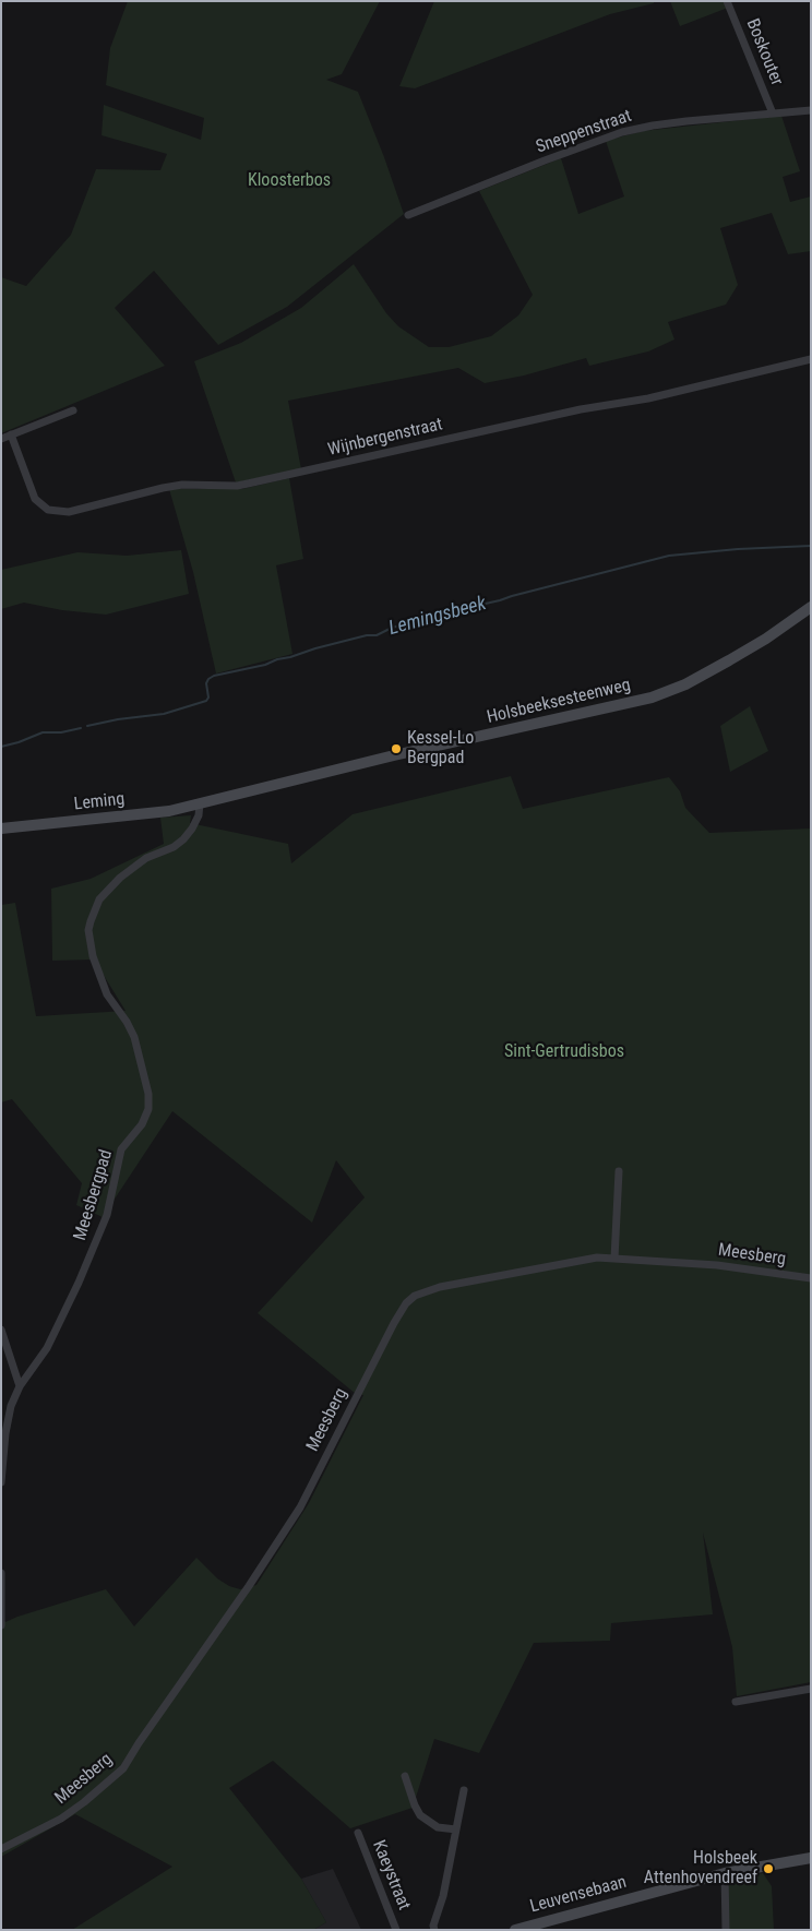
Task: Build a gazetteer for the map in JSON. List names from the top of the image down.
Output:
{
  "streets": {
    "street": [
      "Boskouter",
      "Sneppenstraat",
      "Wijnbergenstraat",
      "Holsbeeksesteenweg",
      "Leming",
      "Meesbergpad",
      "Meesberg",
      "Kaeystraat",
      "Leuvensebaan"
    ]
  },
  "crossings": [
    ["Boskouter", "Sneppenstraat"],
    ["Holsbeeksesteenweg", "Leming"],
    ["Holsbeeksesteenweg", "Meesbergpad"],
    ["Leming", "Meesbergpad"]
  ],
  "water": ["Lemingsbeek"],
  "parks": ["Kloosterbos", "Sint-Gertrudisbos"],
  "places": ["Kessel-Lo Bergpad", "Holsbeek Attenhovendreef"]
}
